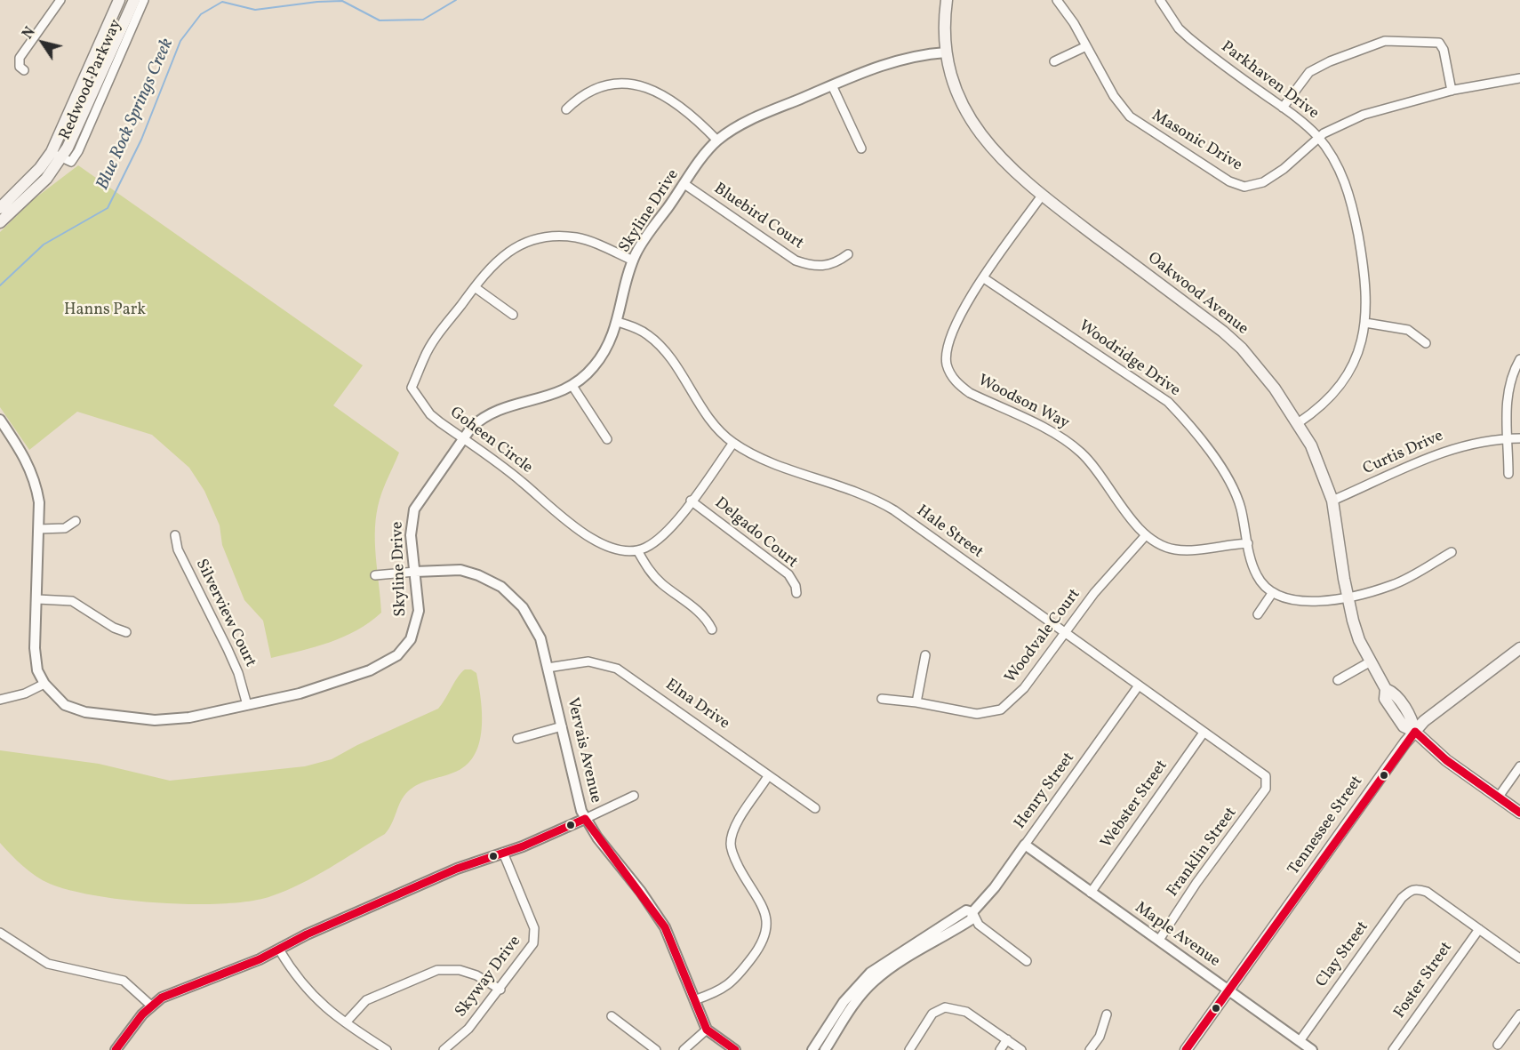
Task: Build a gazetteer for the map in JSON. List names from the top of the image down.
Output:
{
  "streets": {
    "main road": ["Redwood Parkway", "Oakwood Avenue", "Tennessee Street"],
    "street": [
      "Parkhaven Drive",
      "Masonic Drive",
      "Skyline Drive",
      "Bluebird Court",
      "Woodridge Drive",
      "Woodson Way",
      "Goheen Circle",
      "Curtis Drive",
      "Hale Street",
      "Delgado Court",
      "Silverview Court",
      "Woodvale Court",
      "Elna Drive",
      "Vervais Avenue",
      "Henry Street",
      "Webster Street",
      "Franklin Street",
      "Maple Avenue",
      "Clay Street",
      "Skyway Drive",
      "Foster Street"
    ]
  },
  "crossings": [
    ["Parkhaven Drive", "Masonic Drive"],
    ["Parkhaven Drive", "Oakwood Avenue"],
    ["Skyline Drive", "Bluebird Court"],
    ["Skyline Drive", "Oakwood Avenue"],
    ["Skyline Drive", "Goheen Circle"],
    ["Skyline Drive", "Hale Street"],
    ["Skyline Drive", "Silverview Court"],
    ["Skyline Drive", "Vervais Avenue"],
    ["Oakwood Avenue", "Woodridge Drive"],
    ["Oakwood Avenue", "Woodson Way"],
    ["Oakwood Avenue", "Curtis Drive"],
    ["Oakwood Avenue", "Tennessee Street"],
    ["Woodridge Drive", "Woodson Way"],
    ["Woodson Way", "Woodvale Court"],
    ["Hale Street", "Woodvale Court"],
    ["Hale Street", "Henry Street"],
    ["Hale Street", "Webster Street"],
    ["Hale Street", "Franklin Street"],
    ["Elna Drive", "Vervais Avenue"],
    ["Henry Street", "Maple Avenue"],
    ["Webster Street", "Maple Avenue"],
    ["Tennessee Street", "Maple Avenue"],
    ["Franklin Street", "Maple Avenue"],
    ["Maple Avenue", "Clay Street"],
    ["Clay Street", "Foster Street"]
  ],
  "water": ["Blue Rock Springs Creek"],
  "parks": ["Hanns Park"],
  "north": "top left"
}
